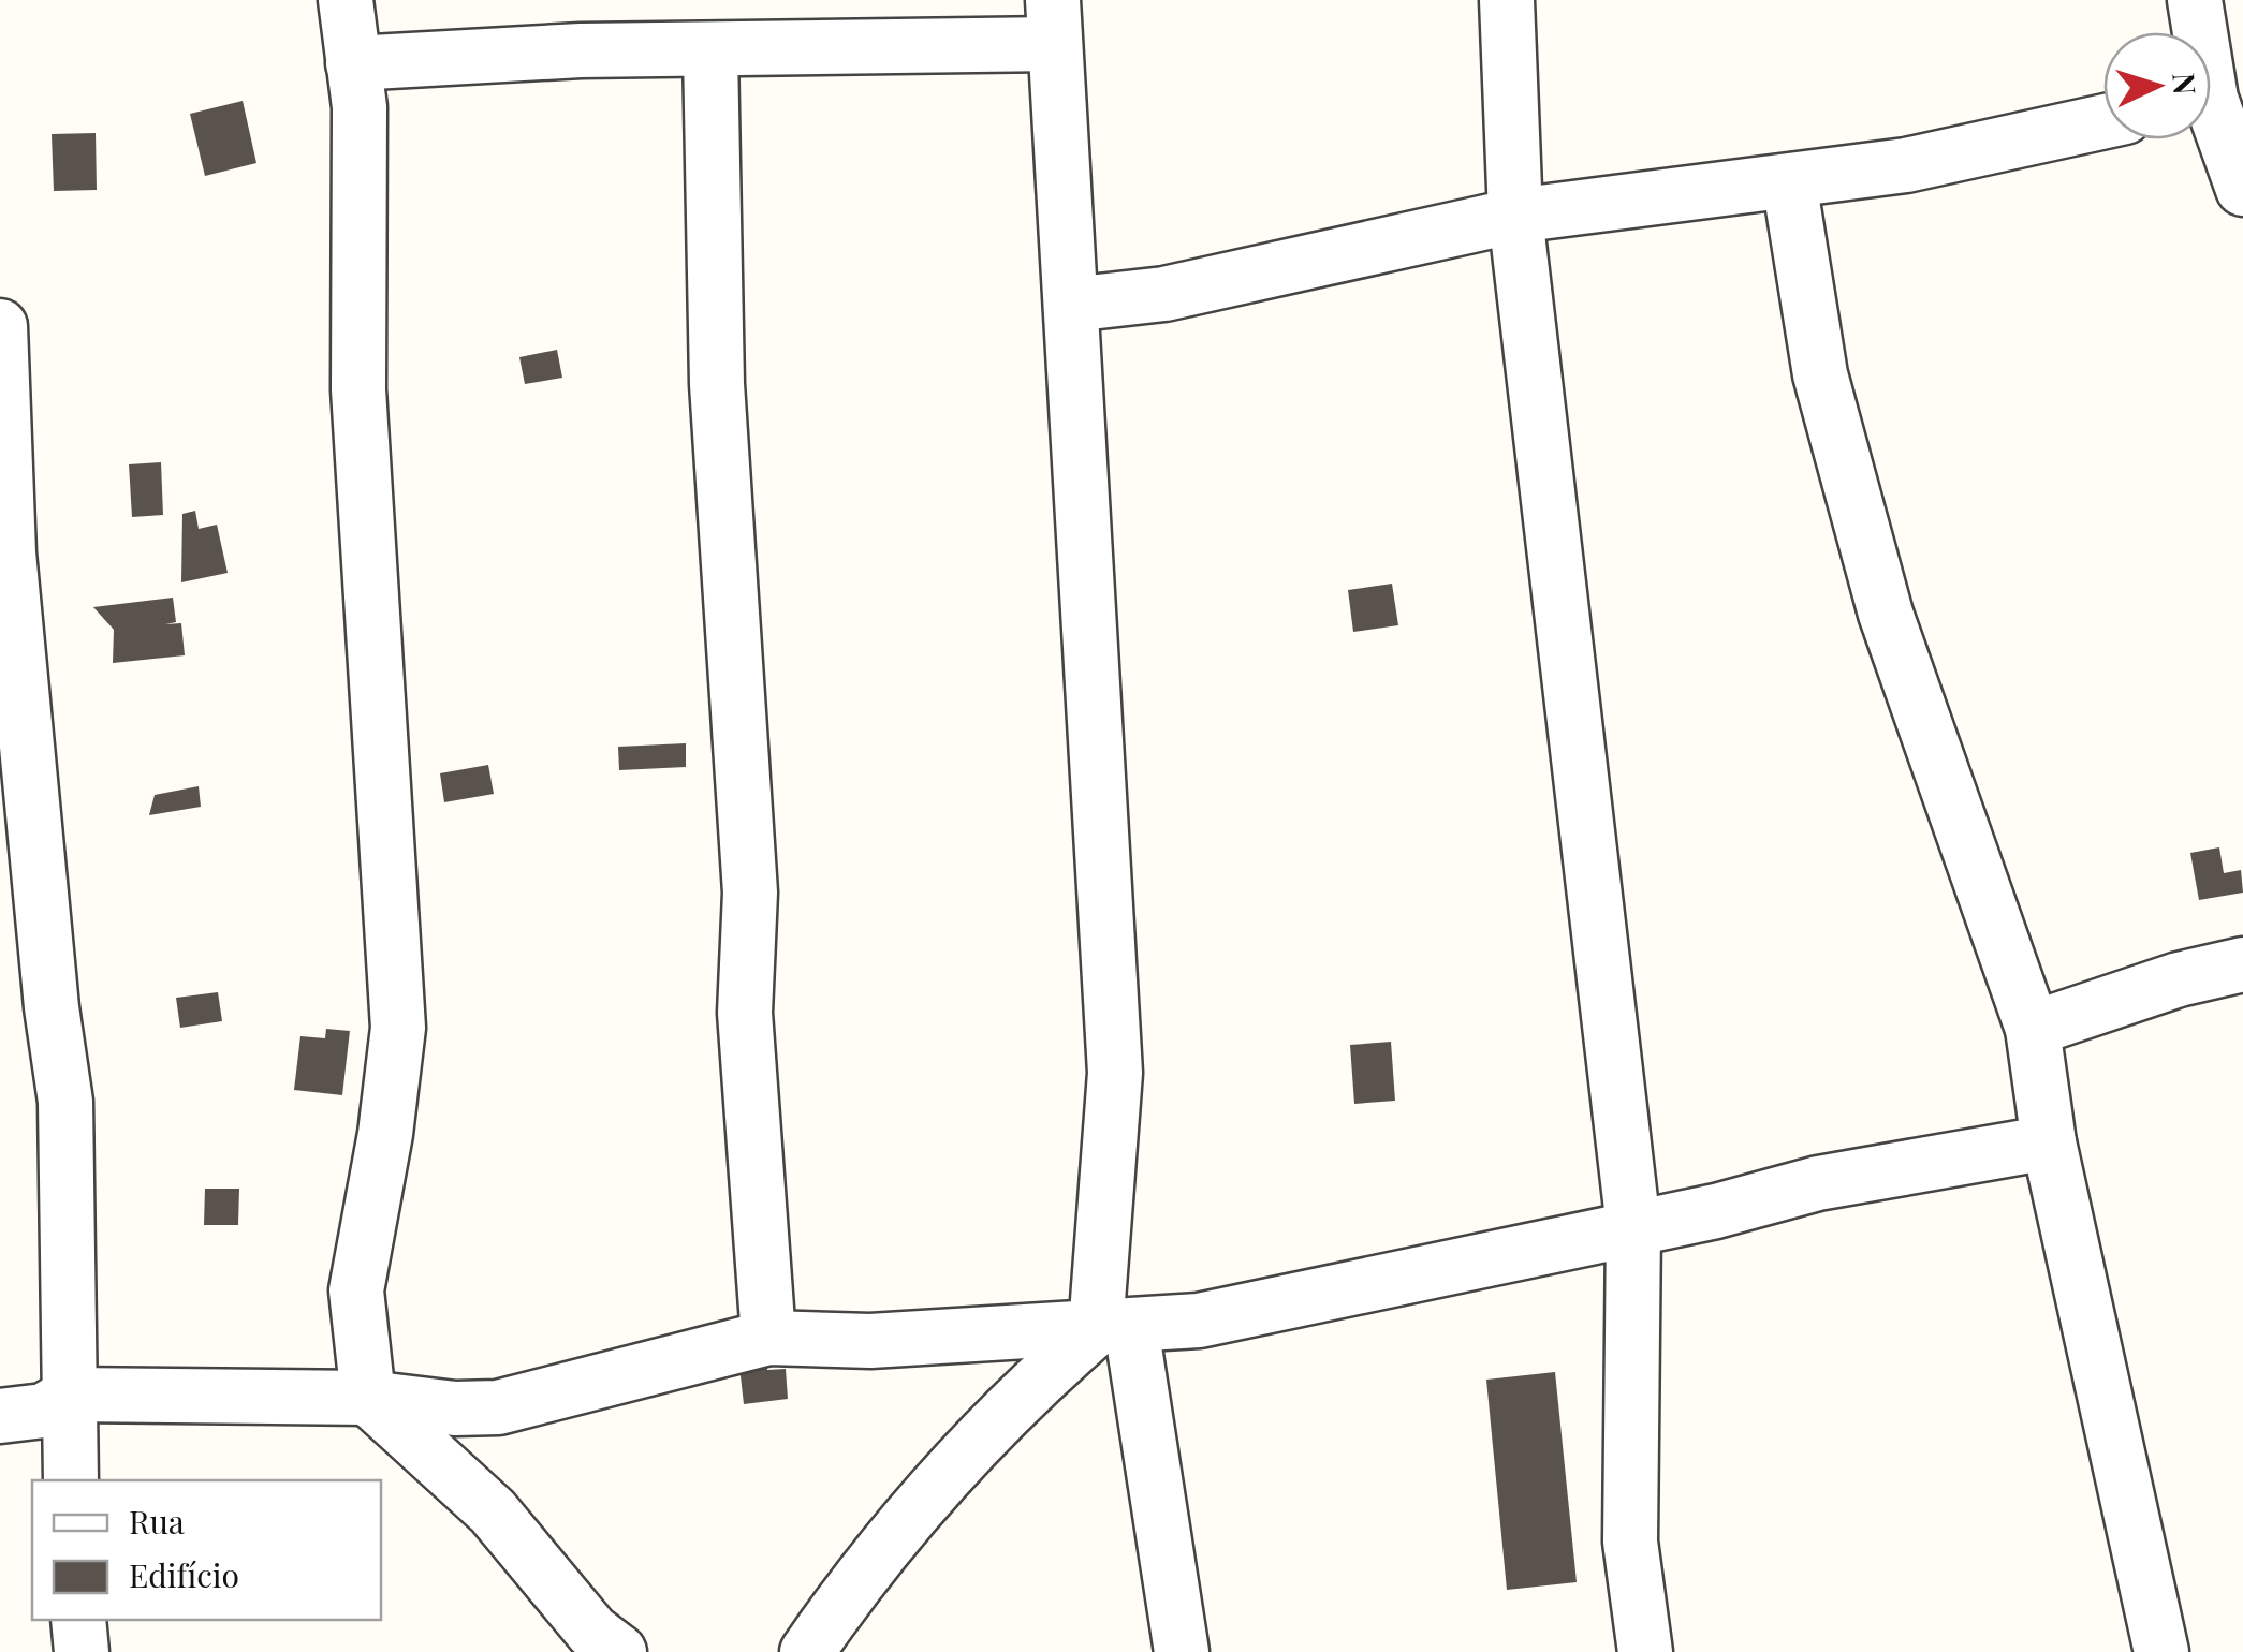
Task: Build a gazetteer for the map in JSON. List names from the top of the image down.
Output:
{
  "legend": ["Rua", "Edifício"],
  "north": "right"
}
